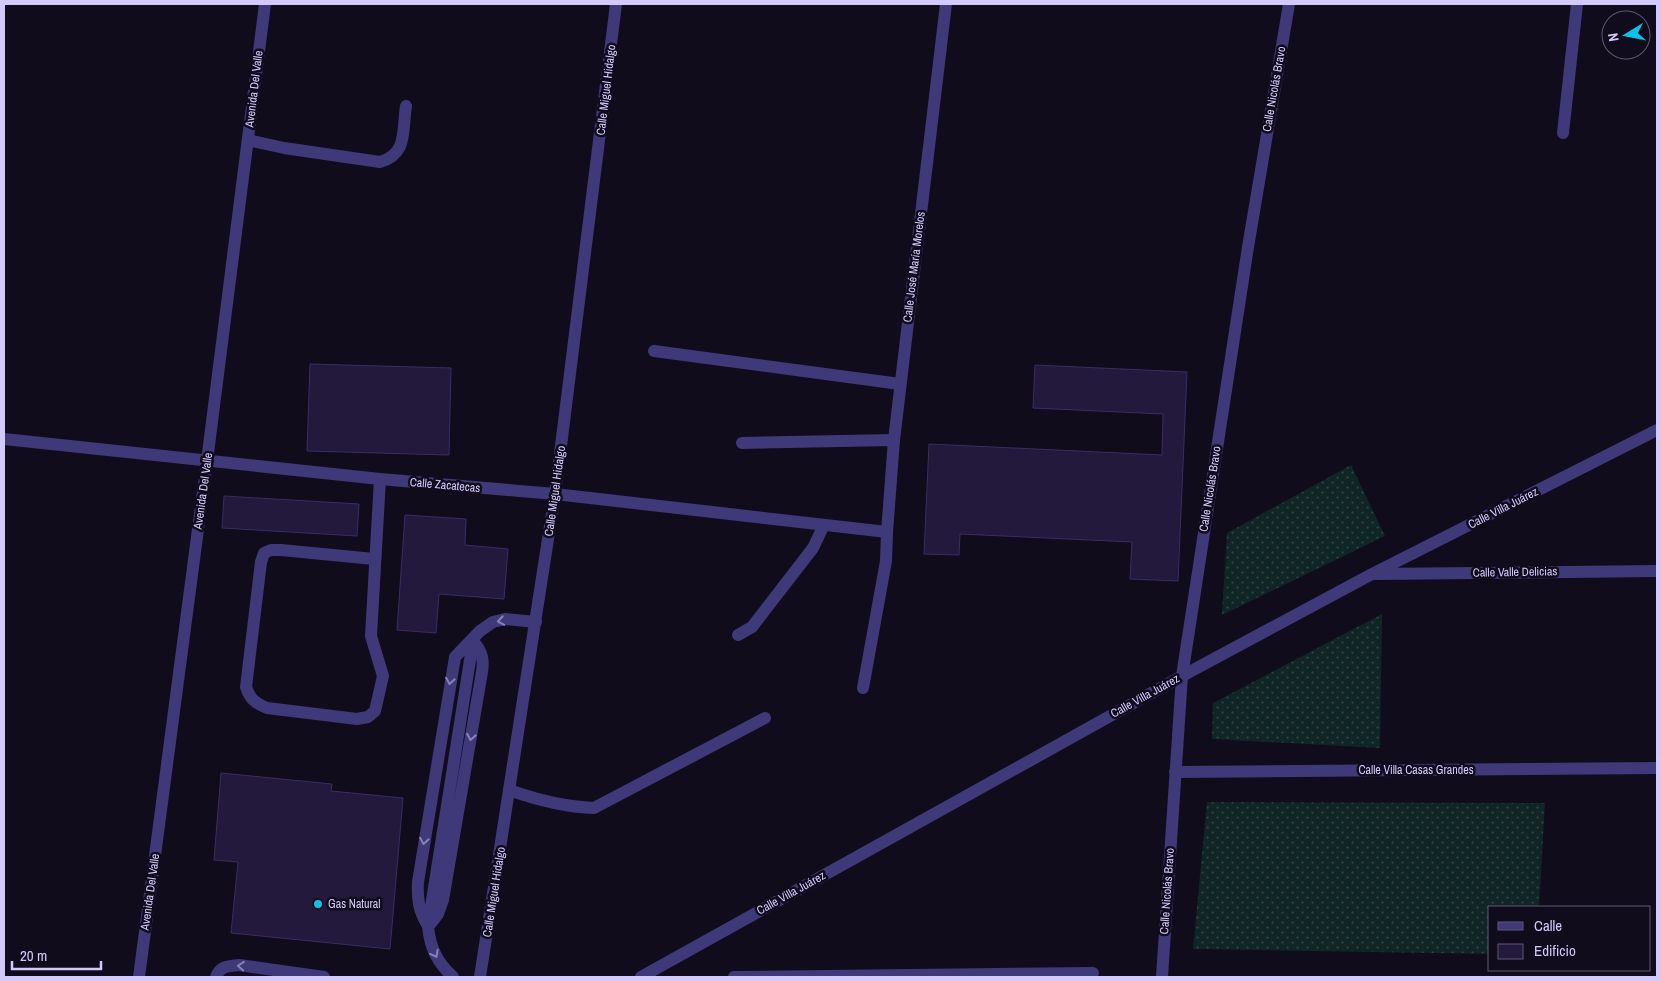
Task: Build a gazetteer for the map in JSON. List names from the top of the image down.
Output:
{
  "streets": {
    "street": [
      "Avenida Del Valle",
      "Calle Nicolás Bravo",
      "Calle Miguel Hidalgo",
      "Calle José María Morelos",
      "Calle Zacatecas",
      "Calle Villa Juárez",
      "Calle Valle Delicias",
      "Calle Villa Casas Grandes"
    ]
  },
  "crossings": [
    ["Avenida Del Valle", "Calle Zacatecas"],
    ["Calle Nicolás Bravo", "Calle Villa Juárez"],
    ["Calle Nicolás Bravo", "Calle Villa Casas Grandes"],
    ["Calle Miguel Hidalgo", "Calle Zacatecas"],
    ["Calle José María Morelos", "Calle Zacatecas"],
    ["Calle Villa Juárez", "Calle Valle Delicias"]
  ],
  "places": ["Gas Natural"],
  "legend": ["Calle", "Edificio"],
  "scale_bar": "20 m",
  "north": "left"
}
